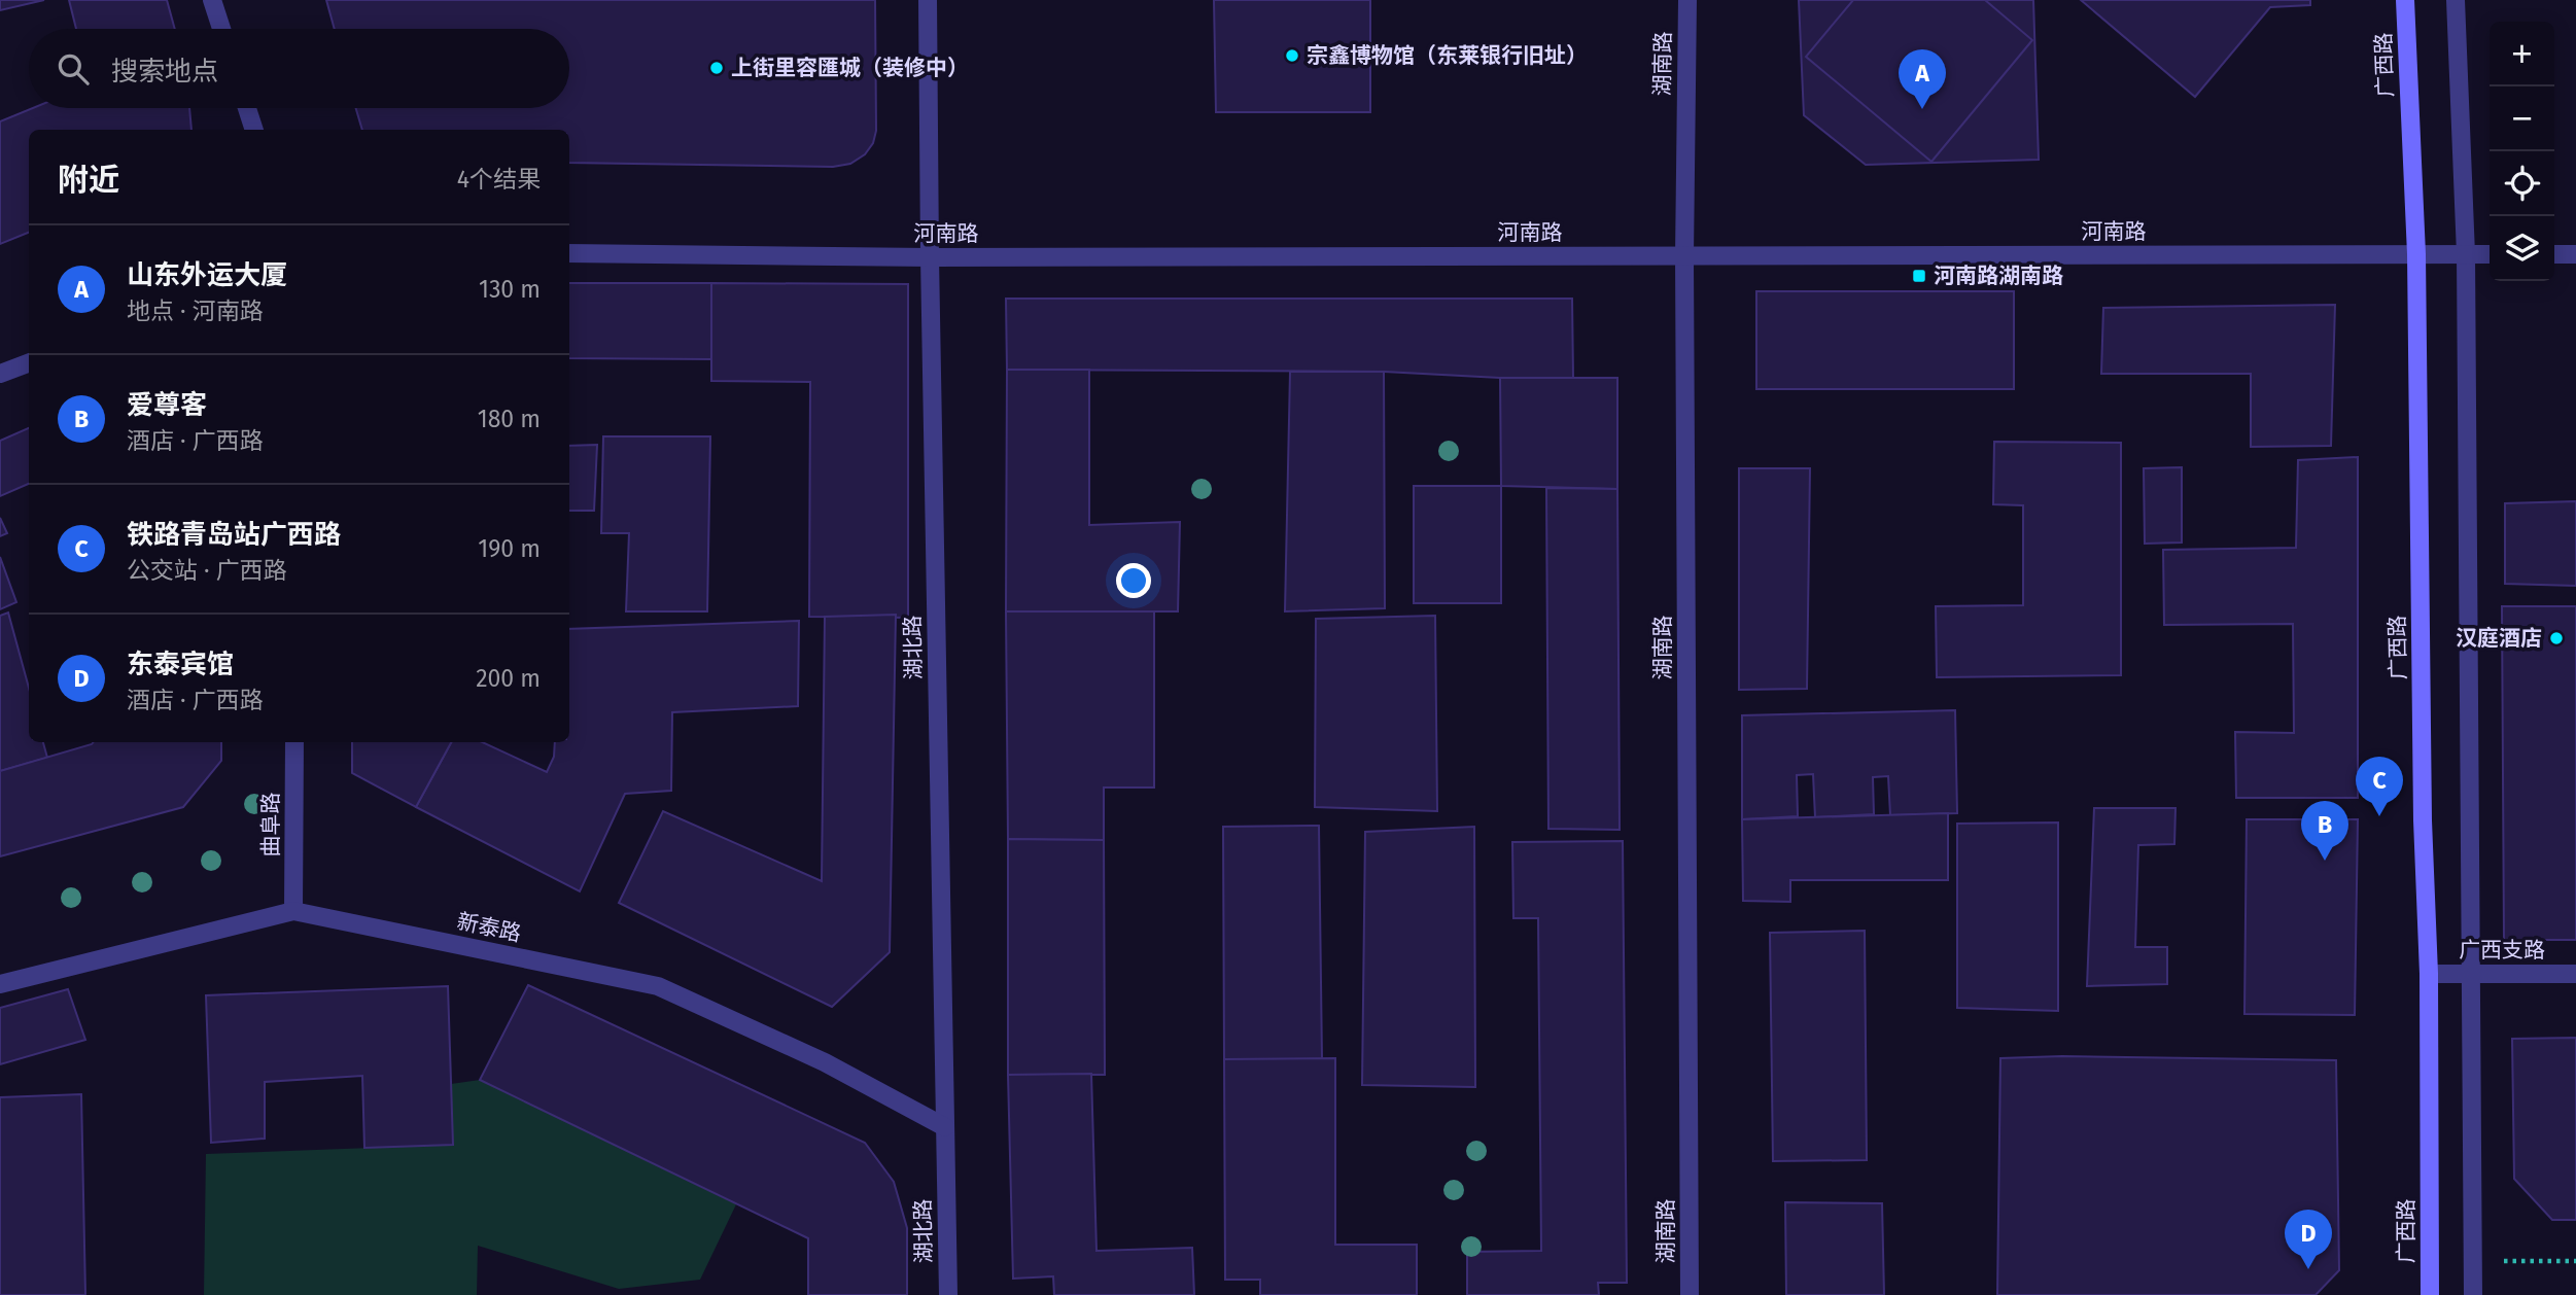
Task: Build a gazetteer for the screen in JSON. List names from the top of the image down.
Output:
{
  "streets": {
    "main road": ["广西路"],
    "street": [
      "湖南路",
      "河南路",
      "湖北路",
      "曲阜路",
      "新泰路",
      "广西支路"
    ]
  },
  "crossings": [
    ["湖南路", "河南路"],
    ["广西路", "河南路"],
    ["广西路", "广西支路"],
    ["河南路", "湖北路"],
    ["湖北路", "新泰路"],
    ["曲阜路", "新泰路"]
  ],
  "places": {
    "other": ["宗鑫博物馆（东莱银行旧址）", "上街里容匯城（装修中）", "汉庭酒店"],
    "transit": ["河南路湖南路"]
  },
  "page": {
    "map_buttons": ["+", "−"],
    "search": "搜索地点",
    "pins": [
      "A",
      "C",
      "B",
      "D"
    ],
    "heading": ["附近", "4个结果"],
    "list": [
      {
        "mark": "A",
        "name": "山东外运大厦",
        "note": "地点 · 河南路",
        "value": "130 m"
      },
      {
        "mark": "B",
        "name": "爱尊客",
        "note": "酒店 · 广西路",
        "value": "180 m"
      },
      {
        "mark": "C",
        "name": "铁路青岛站广西路",
        "note": "公交站 · 广西路",
        "value": "190 m"
      },
      {
        "mark": "D",
        "name": "东泰宾馆",
        "note": "酒店 · 广西路",
        "value": "200 m"
      }
    ]
  }
}
